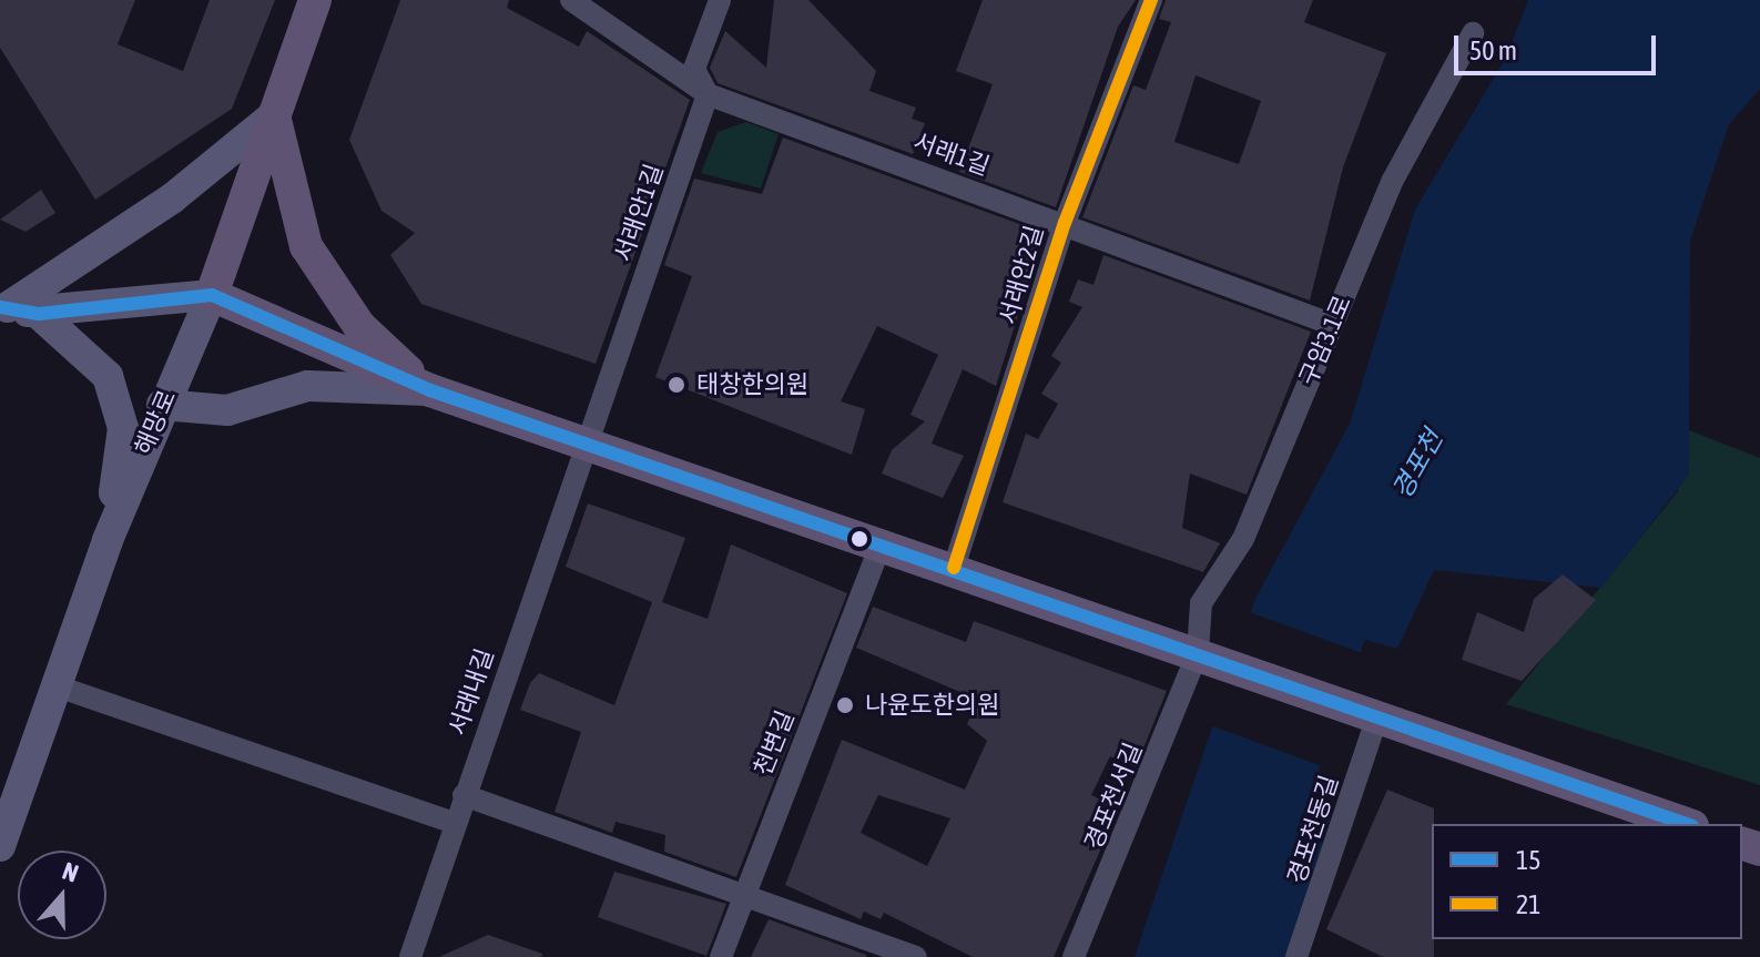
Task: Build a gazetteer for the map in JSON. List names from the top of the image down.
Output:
{
  "streets": {
    "main road": ["해망로"],
    "street": [
      "서래1길",
      "서래안1길",
      "서래안2길",
      "구암3.1로",
      "서래내길",
      "천변길",
      "경포천서길",
      "경포천동길"
    ]
  },
  "crossings": [
    ["서래1길", "서래안1길"],
    ["서래1길", "서래안2길"],
    ["서래1길", "구암3.1로"],
    ["서래안1길", "서래내길"],
    ["구암3.1로", "경포천서길"]
  ],
  "water": ["경포천"],
  "places": ["태창한의원", "나윤도한의원"],
  "lines": ["transit line 21", "transit line 15"],
  "legend": ["15", "21"],
  "scale_bar": "50 m",
  "north": "top"
}
